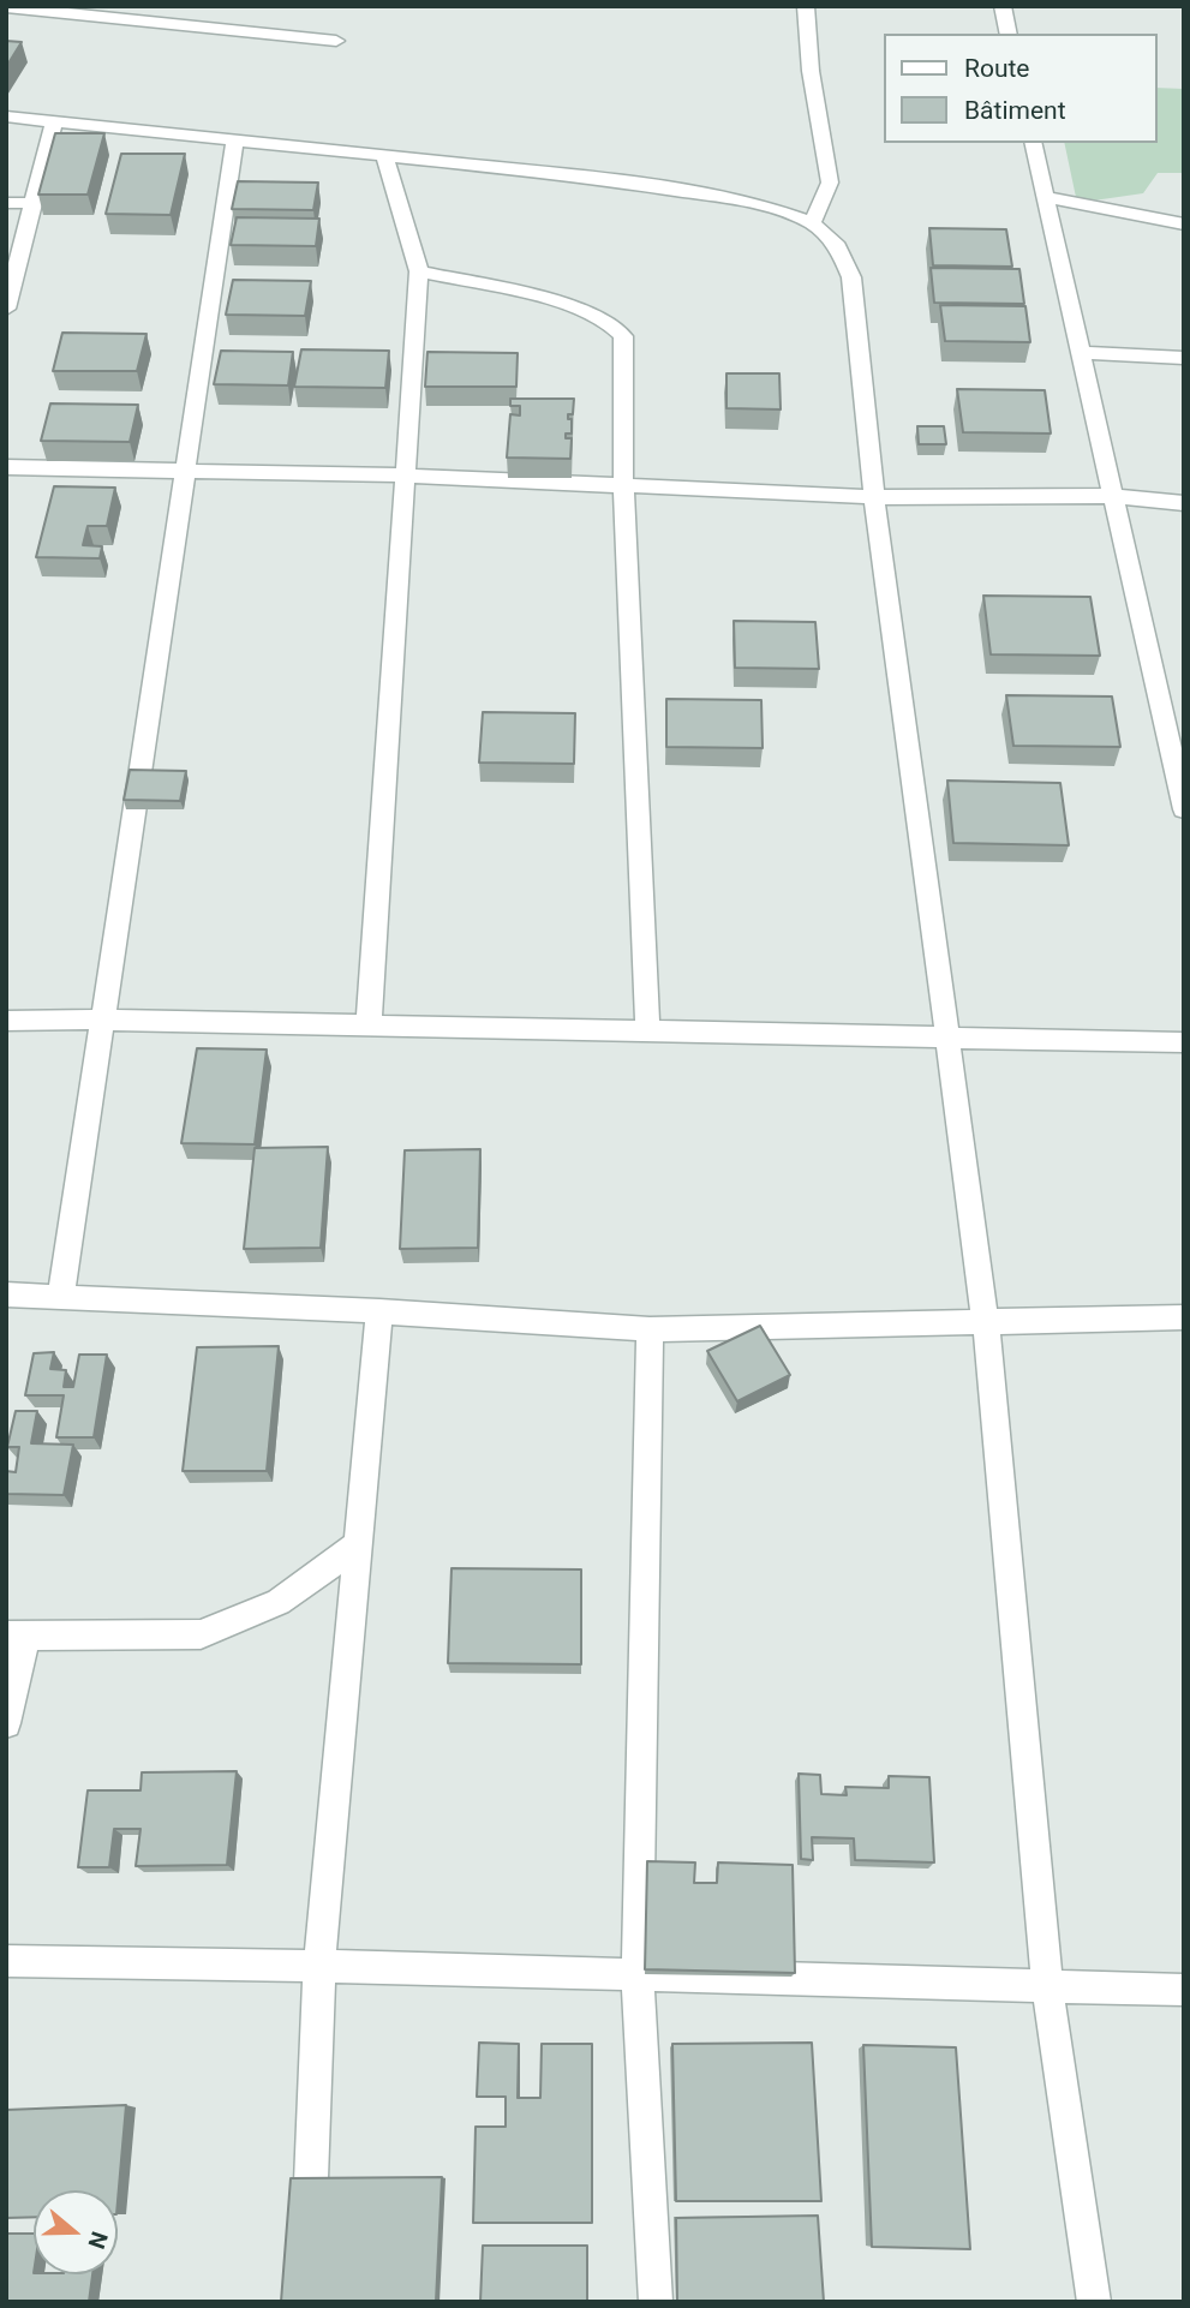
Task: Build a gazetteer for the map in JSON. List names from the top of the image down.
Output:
{
  "legend": ["Route", "Bâtiment"],
  "north": "right"
}
